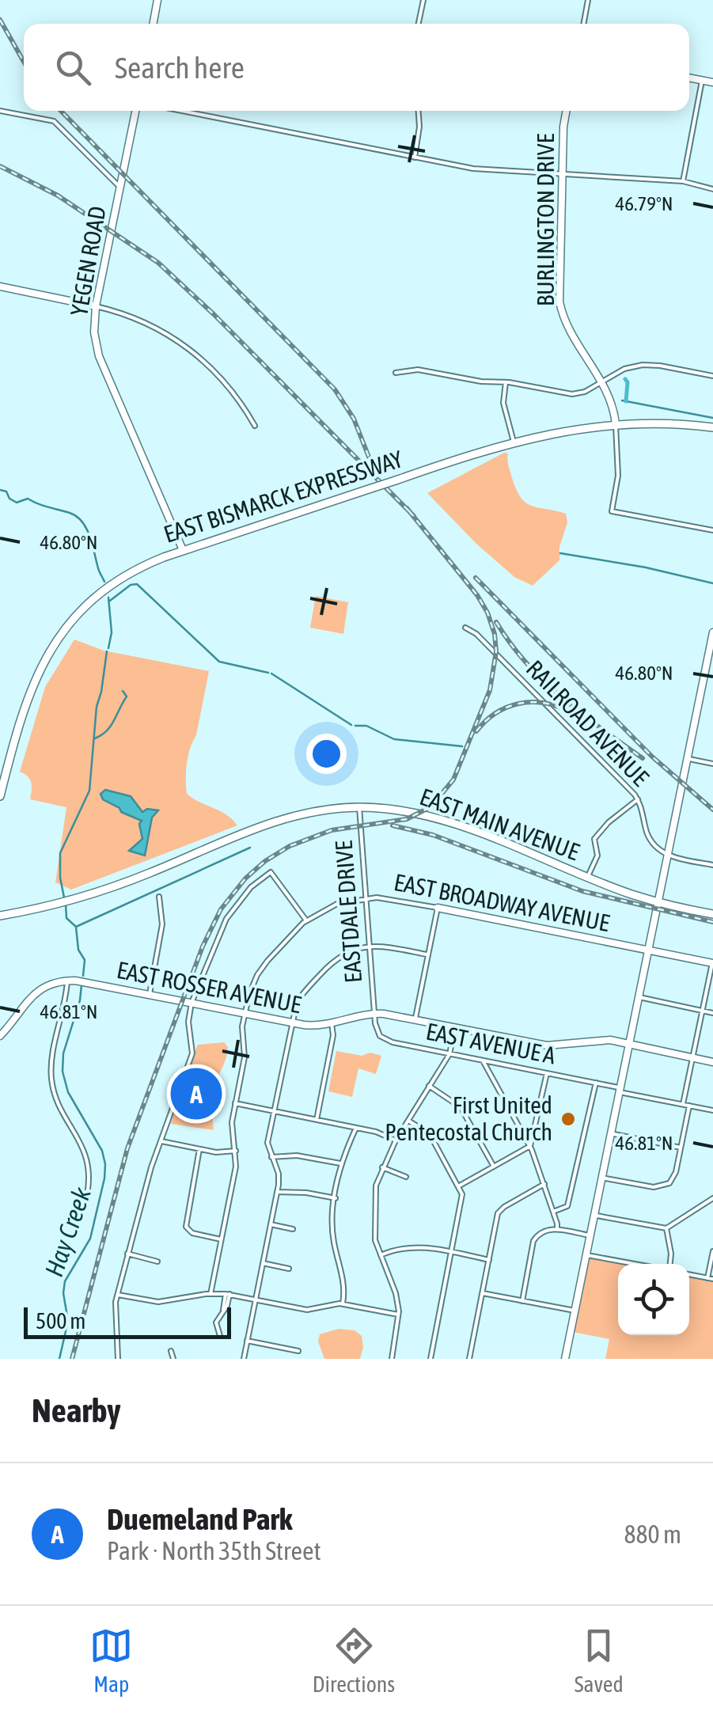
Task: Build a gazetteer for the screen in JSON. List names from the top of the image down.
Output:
{
  "streets": {
    "main road": ["EAST BISMARCK EXPRESSWAY", "EAST MAIN AVENUE"],
    "street": [
      "BURLINGTON DRIVE",
      "YEGEN ROAD",
      "RAILROAD AVENUE",
      "EAST BROADWAY AVENUE",
      "EASTDALE DRIVE",
      "EAST ROSSER AVENUE",
      "EAST AVENUE A"
    ]
  },
  "crossings": [
    ["BURLINGTON DRIVE", "EAST BISMARCK EXPRESSWAY"],
    ["YEGEN ROAD", "EAST BISMARCK EXPRESSWAY"],
    ["EAST MAIN AVENUE", "EASTDALE DRIVE"],
    ["EAST BROADWAY AVENUE", "EASTDALE DRIVE"],
    ["EAST BROADWAY AVENUE", "EAST ROSSER AVENUE"],
    ["EASTDALE DRIVE", "EAST ROSSER AVENUE"],
    ["EASTDALE DRIVE", "EAST AVENUE A"],
    ["EAST ROSSER AVENUE", "EAST AVENUE A"]
  ],
  "water": ["Hay Creek"],
  "places": ["First United Pentecostal Church"],
  "scale_bar": "500 m",
  "page": {
    "search": "Search here",
    "pins": "A",
    "scale": "500 m",
    "heading": "Nearby",
    "list": [
      {
        "mark": "A",
        "name": "Duemeland Park",
        "note": "Park · North 35th Street",
        "value": "880 m"
      }
    ],
    "nav": ["Map", "Directions", "Saved"]
  },
  "coordinates": ["46.79°N", "46.80°N", "46.81°N"]
}
